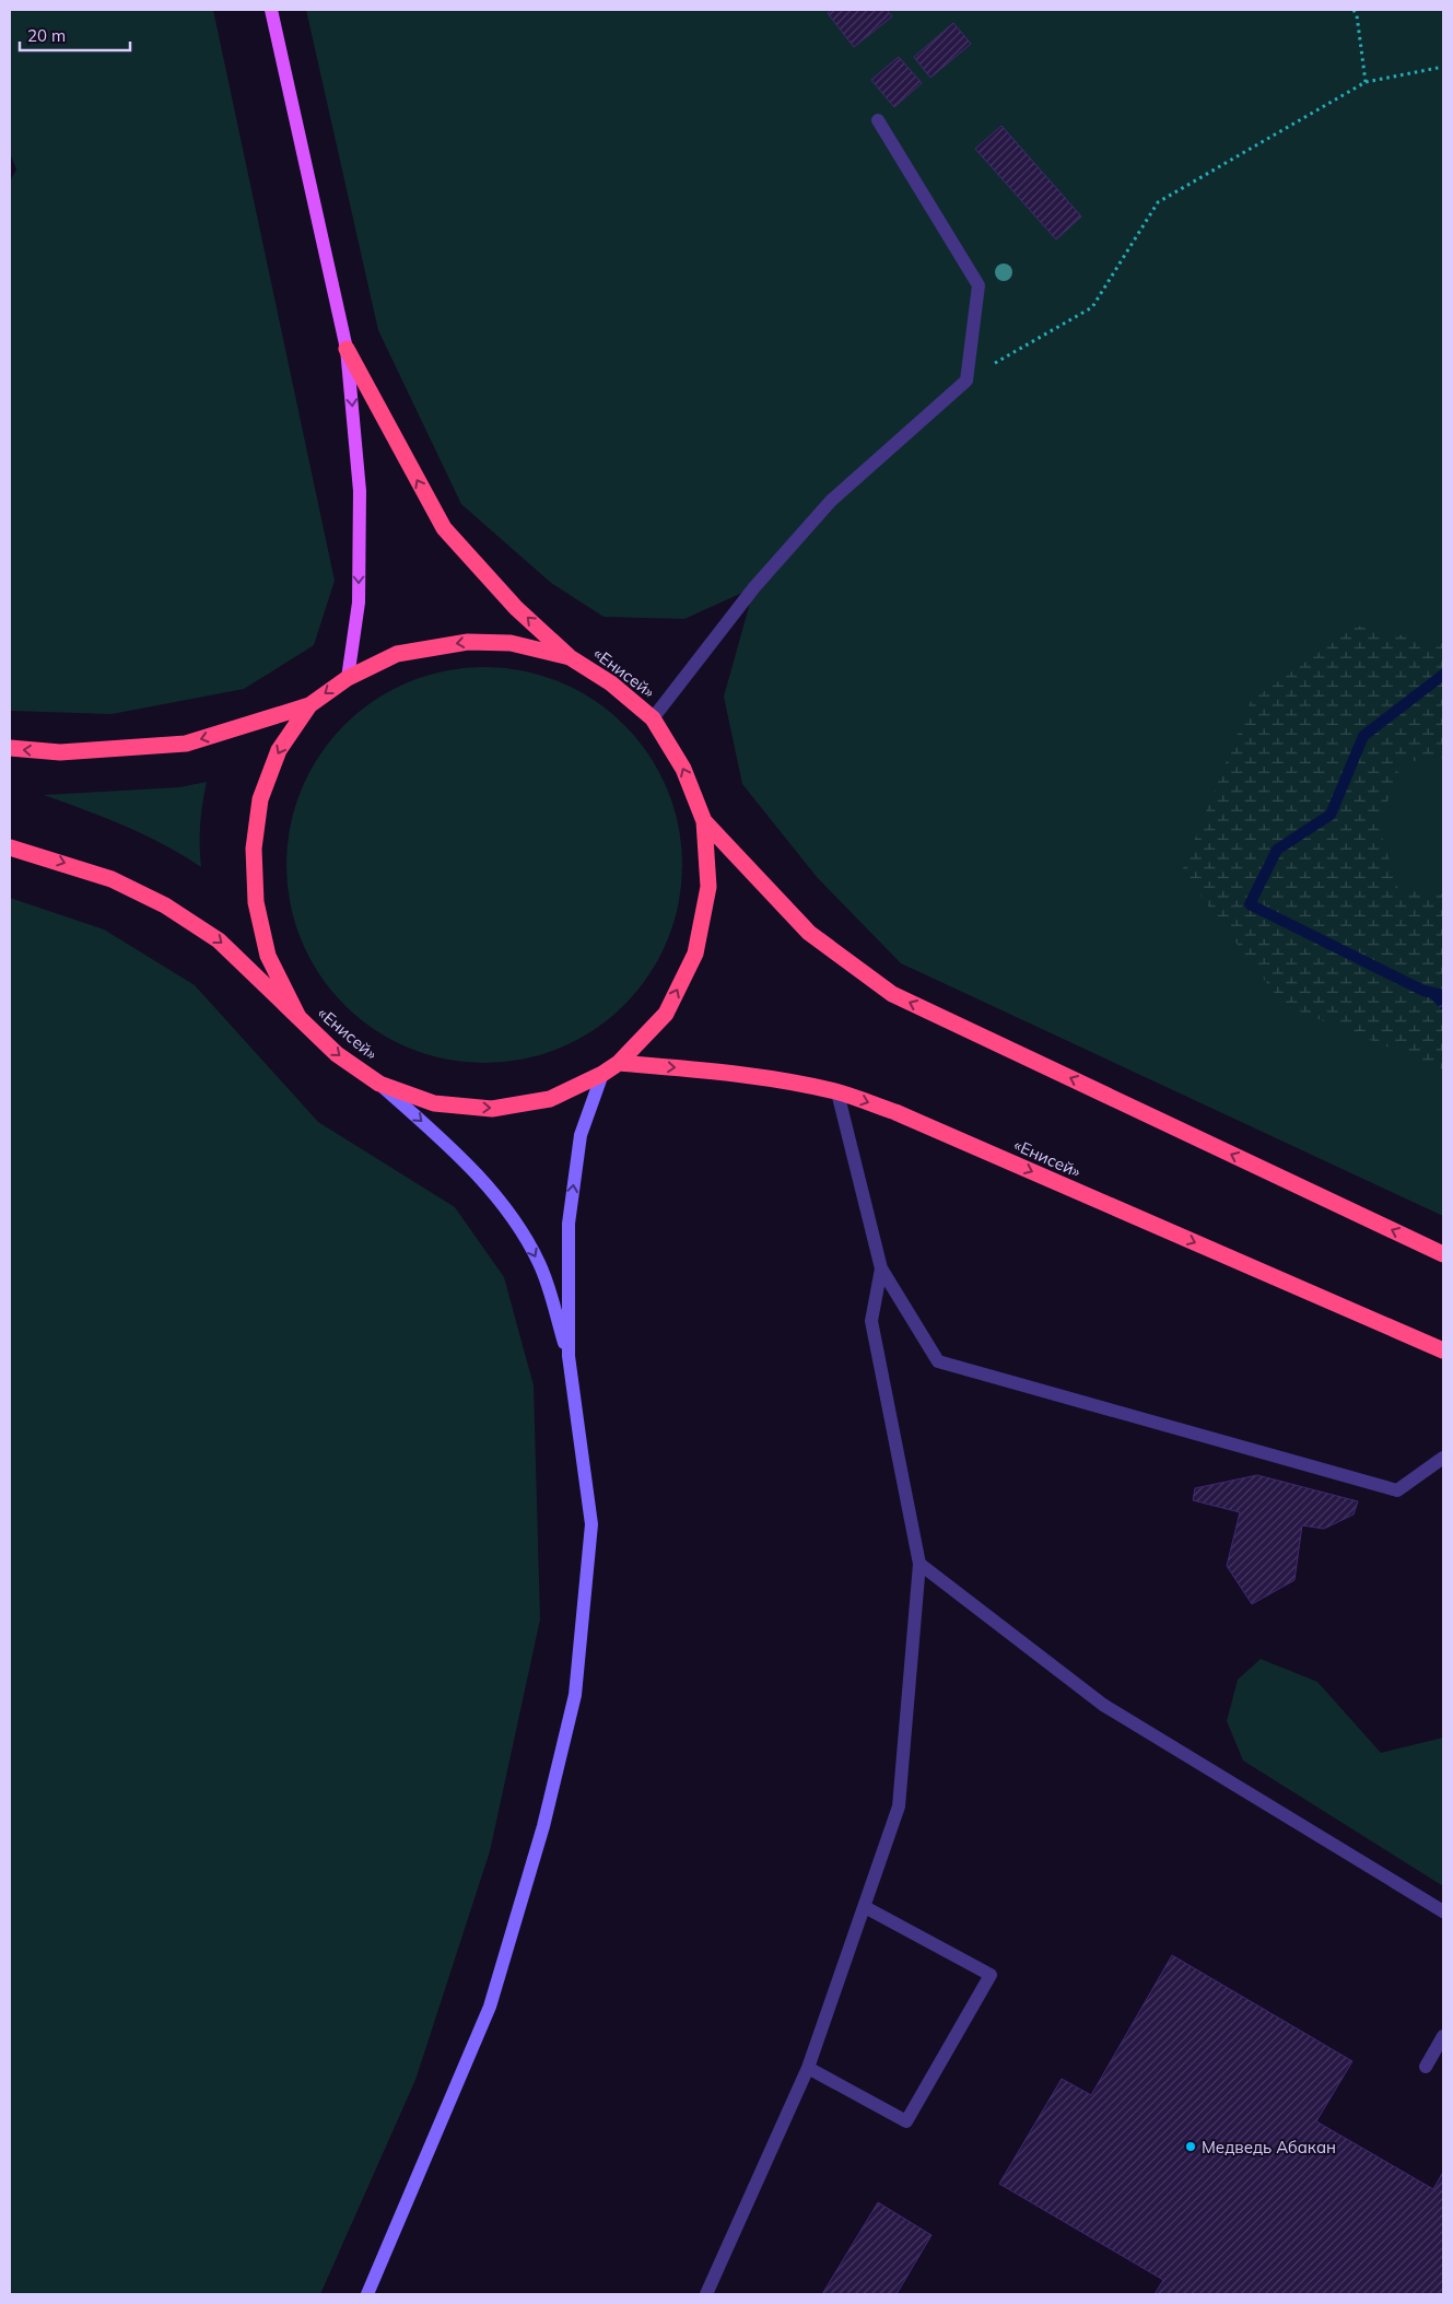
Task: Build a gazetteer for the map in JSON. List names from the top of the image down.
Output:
{
  "streets": {
    "highway": ["«Енисей»"]
  },
  "places": ["Медведь Абакан"],
  "scale_bar": "20 m"
}
